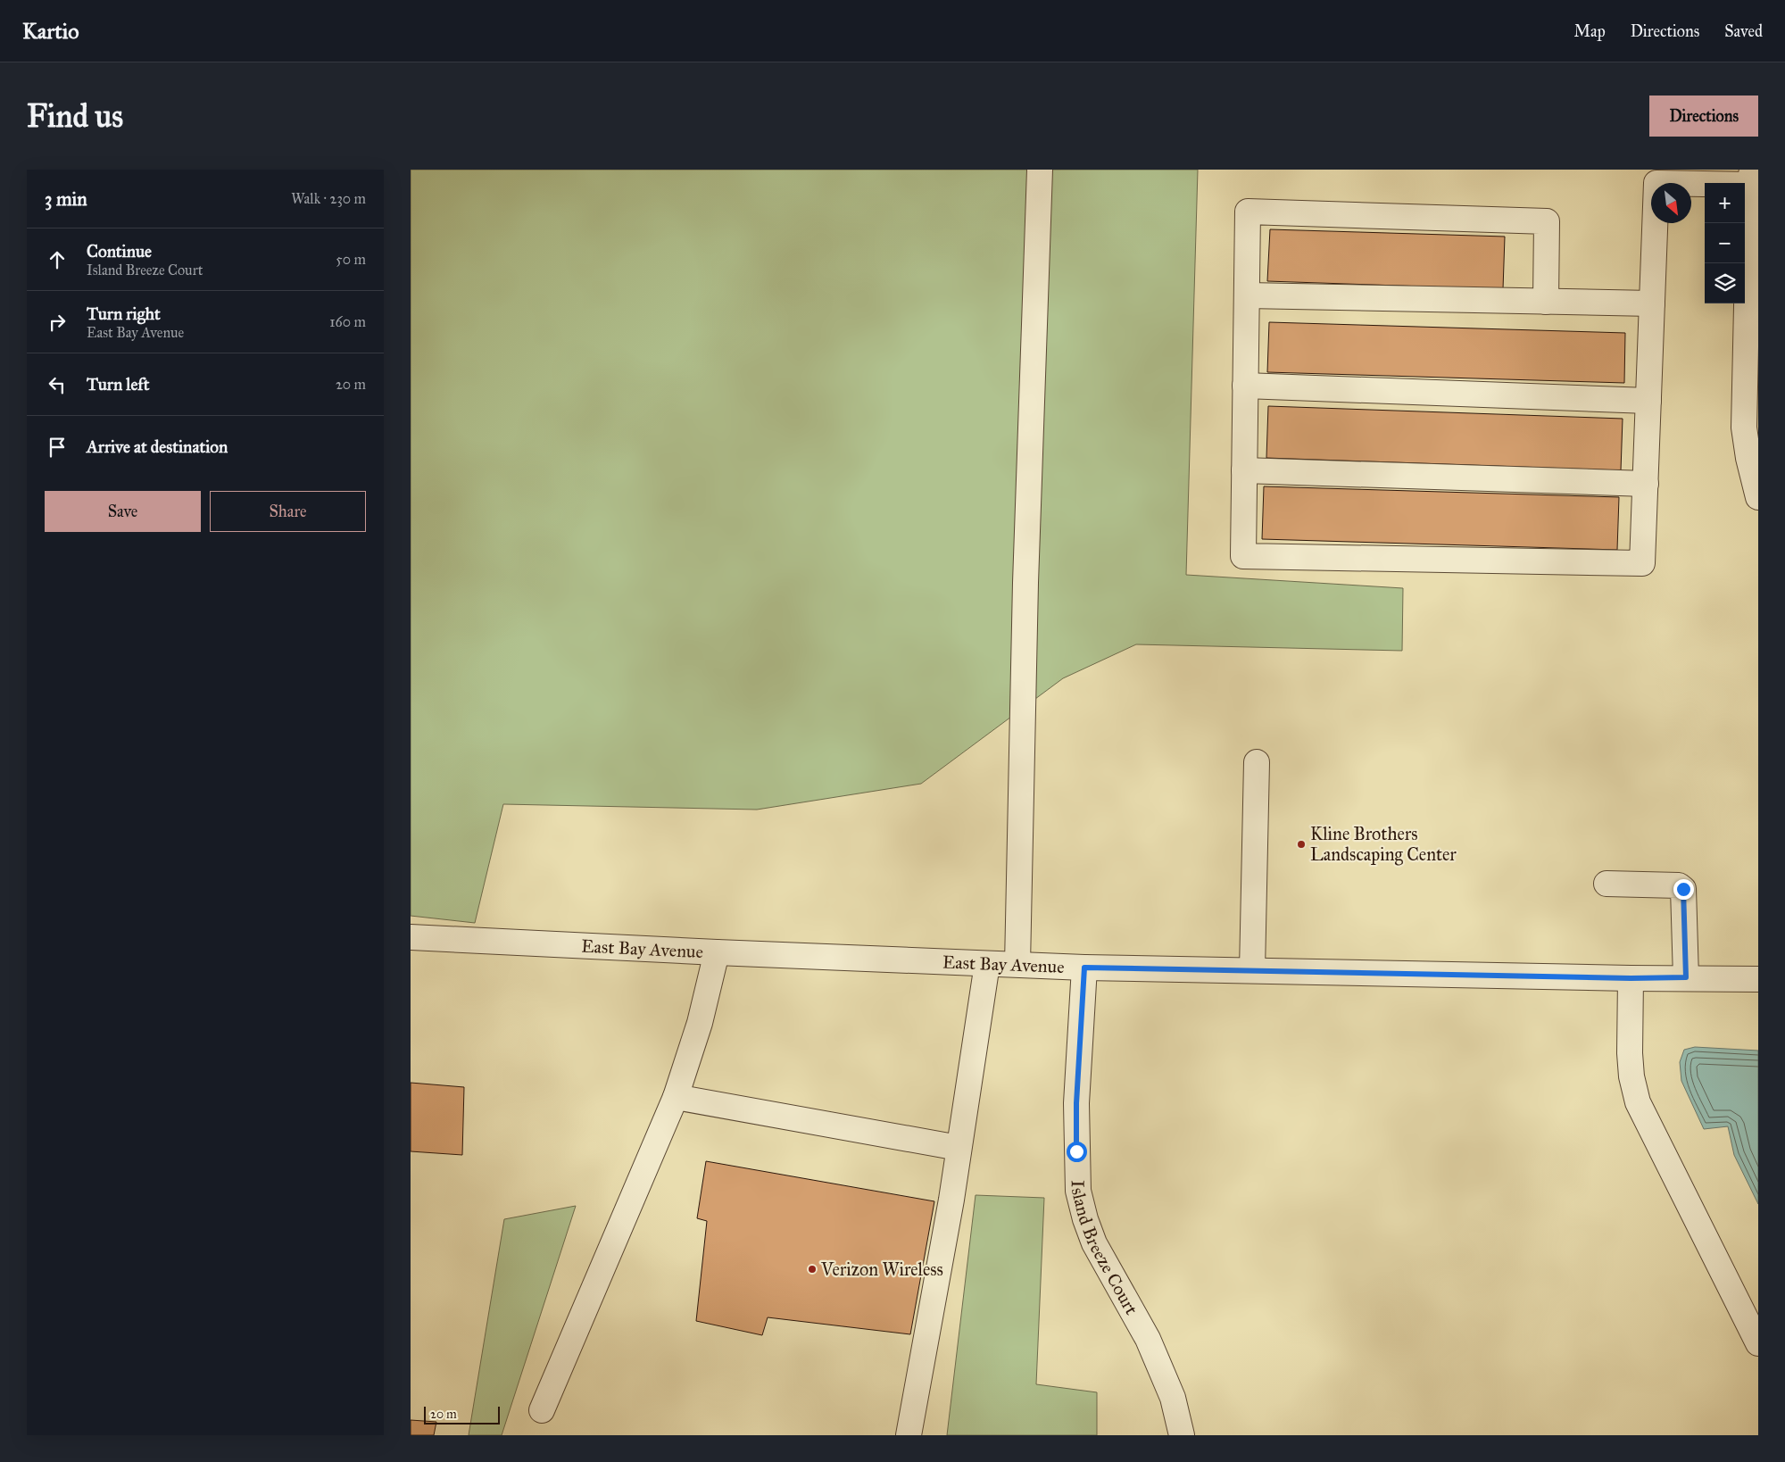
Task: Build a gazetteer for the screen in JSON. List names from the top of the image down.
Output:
{
  "streets": {
    "street": ["East Bay Avenue", "Island Breeze Court"]
  },
  "crossings": [
    ["East Bay Avenue", "Island Breeze Court"]
  ],
  "places": ["Kline Brothers Landscaping Center", "Verizon Wireless"],
  "scale_bar": "20 m",
  "north": "bottom right",
  "page": {
    "header": "Kartio",
    "nav": ["Map", "Directions", "Saved"],
    "buttons": [
      "Directions",
      ["Save", "Share"]
    ],
    "title": "Find us",
    "heading": ["3 min", "Walk · 230 m"],
    "map_buttons": ["+", "−"],
    "list": [
      ["Continue", "Island Breeze Court", "50 m"],
      ["Turn right", "East Bay Avenue", "160 m"],
      ["Turn left", "20 m"],
      "Arrive at destination"
    ],
    "scale": "20 m"
  }
}
